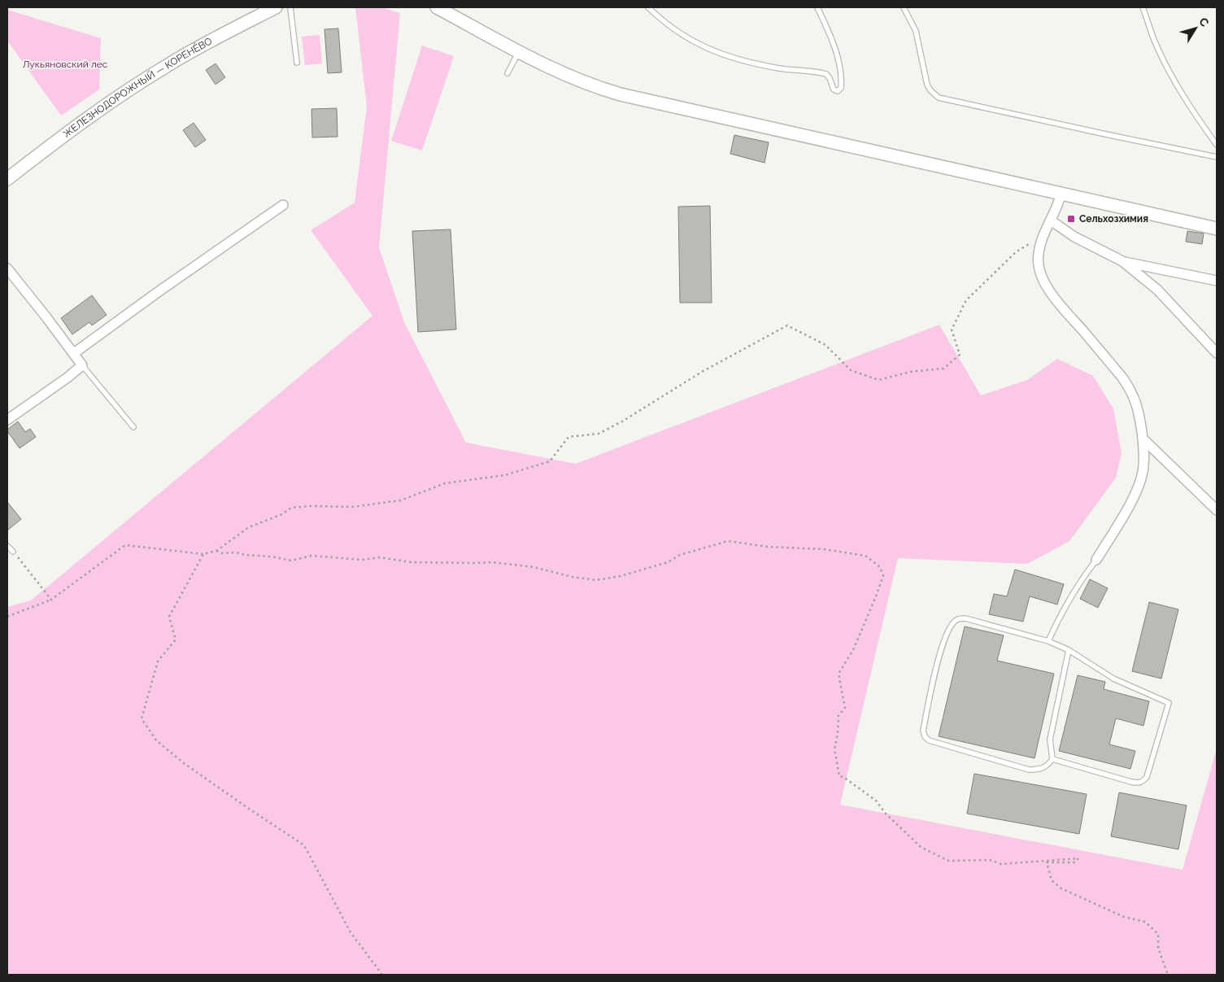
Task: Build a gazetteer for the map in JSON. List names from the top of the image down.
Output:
{
  "streets": {
    "main road": ["ЖЕЛЕЗНОДОРОЖНЫЙ — КОРЕНЁВО"]
  },
  "parks": ["Лукьяновский лес"],
  "places": {
    "transit": ["Сельхозхимия"]
  },
  "north": "top right"
}
